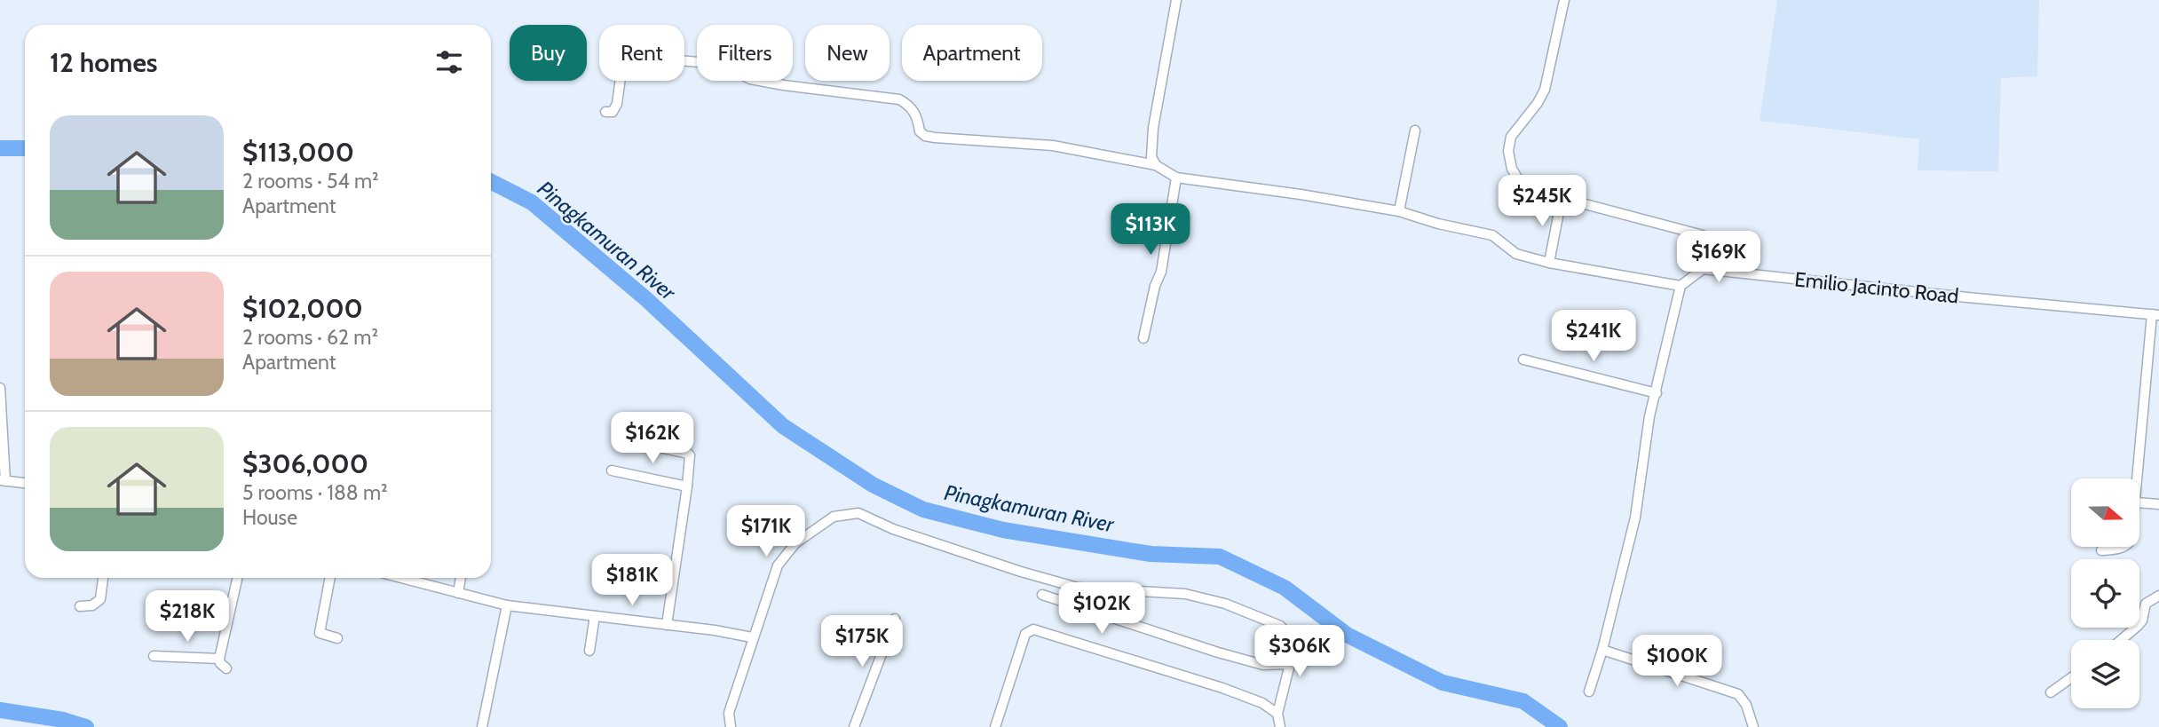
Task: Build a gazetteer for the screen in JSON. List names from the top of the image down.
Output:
{
  "streets": {
    "street": ["Emilio Jacinto Road"]
  },
  "water": ["Pinagkamuran River"],
  "north": "right",
  "page": {
    "chip": [
      "Buy",
      "Rent",
      "Filters",
      "New",
      "Apartment"
    ],
    "heading": "12 homes",
    "list": [
      {
        "name": "$113,000",
        "note": "2 rooms · 54 m² · Apartment"
      },
      {
        "name": "$102,000",
        "note": "2 rooms · 62 m² · Apartment"
      },
      {
        "name": "$306,000",
        "note": "5 rooms · 188 m² · House"
      }
    ],
    "price": [
      "$245K",
      "$113K",
      "$169K",
      "$241K",
      "$162K",
      "$171K",
      "$181K",
      "$102K",
      "$218K",
      "$175K",
      "$306K",
      "$100K"
    ]
  }
}
